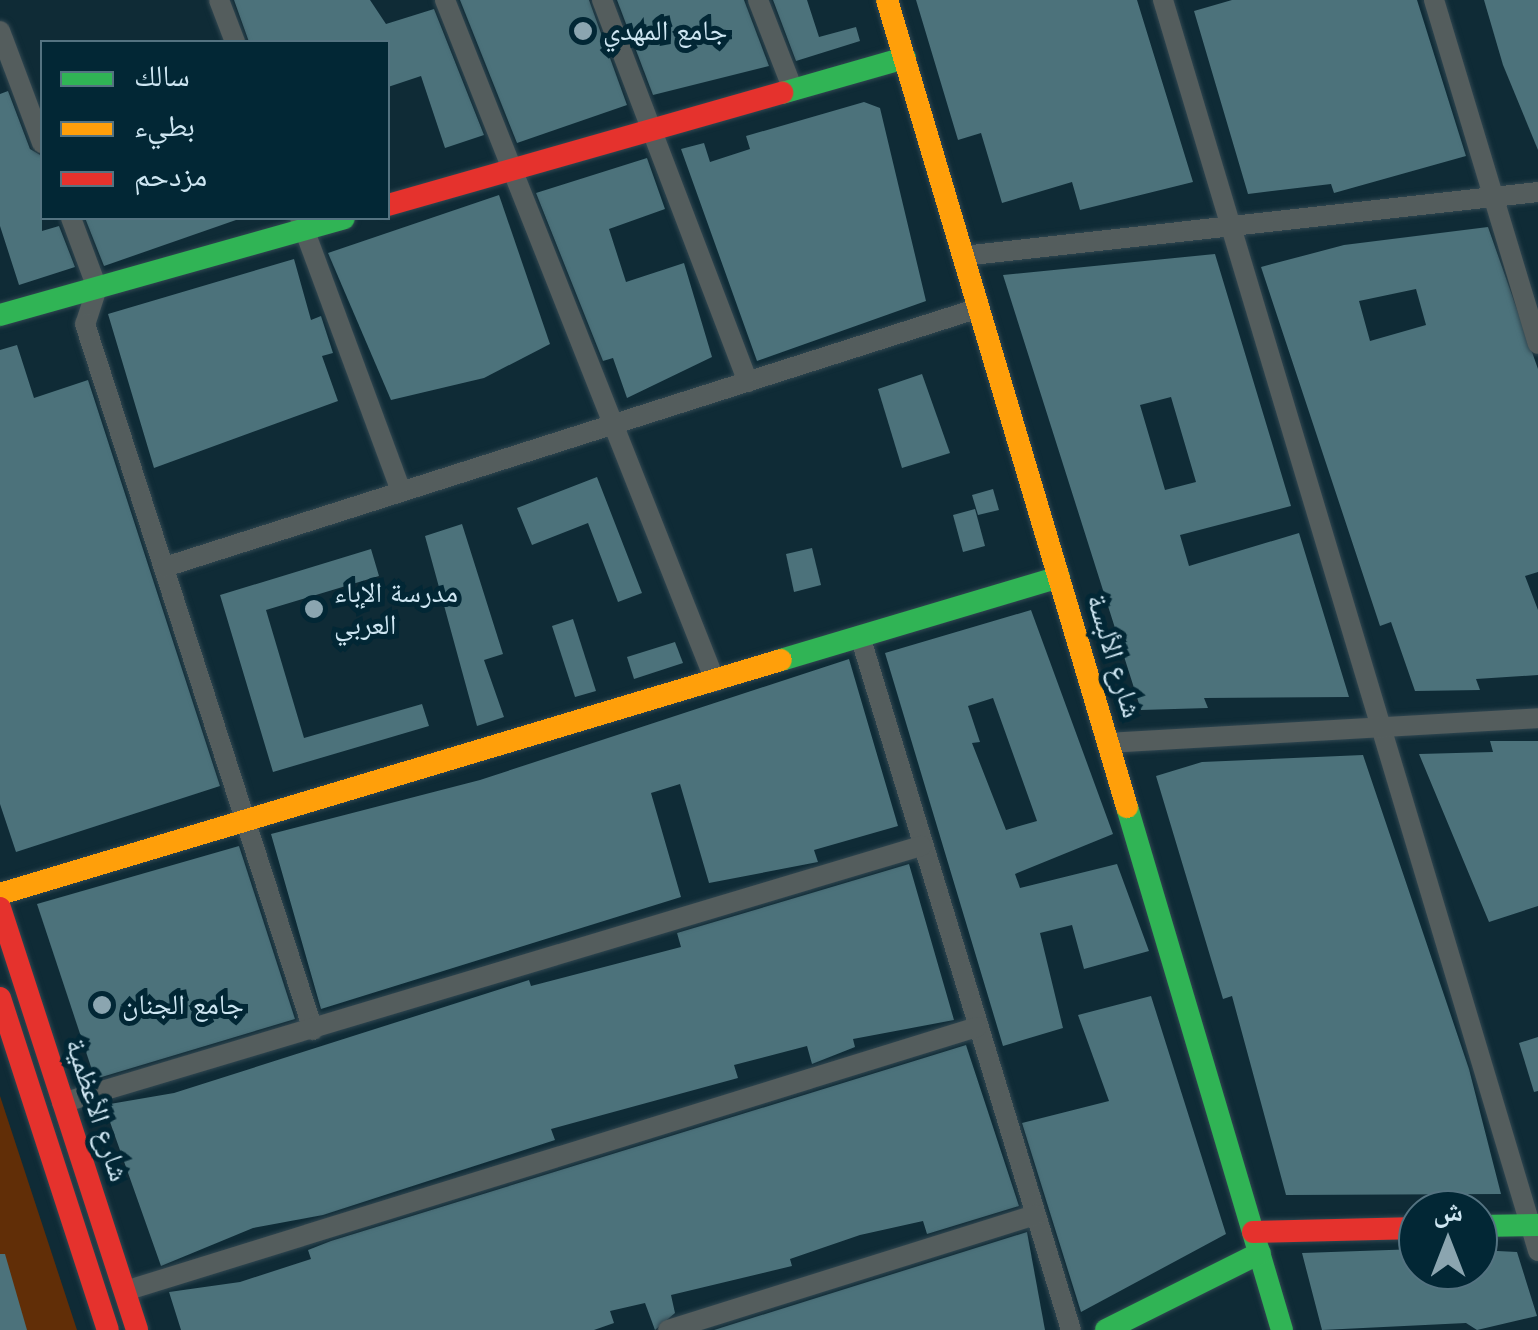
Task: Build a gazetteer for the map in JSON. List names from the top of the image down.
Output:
{
  "streets": {
    "street": ["شارع الألبسة", "شارع الأعظمية"]
  },
  "places": ["جامع المهدي", "مدرسة الإباء العربي", "جامع الجنان"],
  "legend": ["سالك", "بطيء", "مزدحم"],
  "north": "top"
}
